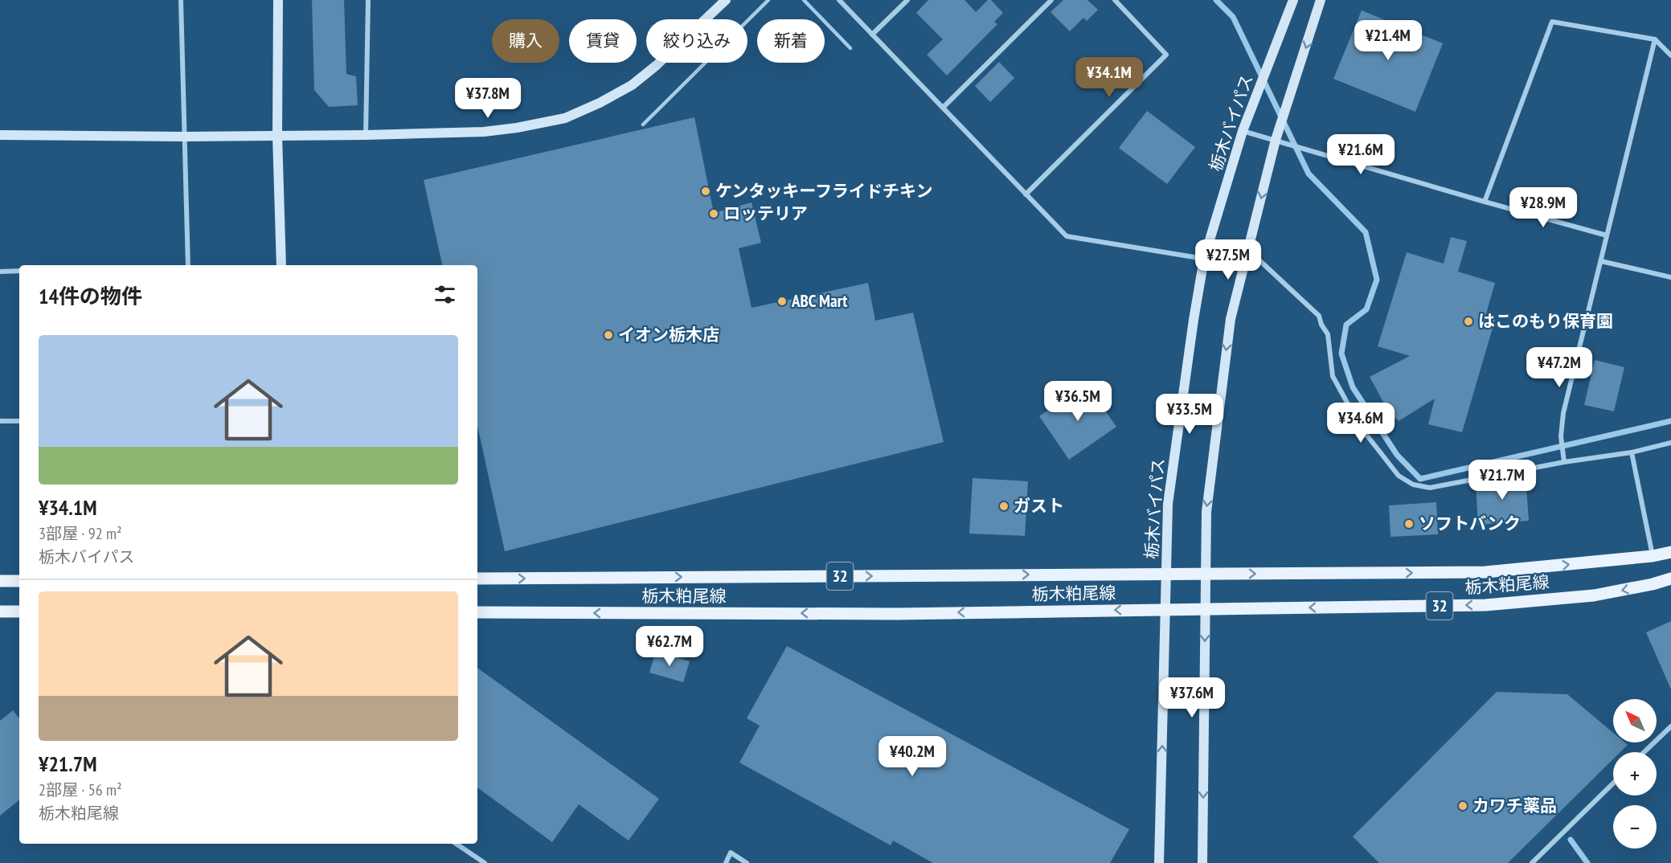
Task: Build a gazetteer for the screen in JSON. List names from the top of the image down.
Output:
{
  "streets": {
    "main road": ["栃木バイパス", "32", "栃木粕尾線"]
  },
  "crossings": [
    ["栃木バイパス", "栃木粕尾線"]
  ],
  "places": [
    "ケンタッキーフライドチキン",
    "ロッテリア",
    "ABC Mart",
    "はこのもり保育園",
    "イオン栃木店",
    "ガスト",
    "ソフトバンク",
    "カワチ薬品"
  ],
  "north": "top left",
  "page": {
    "chip": [
      "購入",
      "賃貸",
      "絞り込み",
      "新着"
    ],
    "price": [
      "¥21.4M",
      "¥34.1M",
      "¥37.8M",
      "¥21.6M",
      "¥28.9M",
      "¥27.5M",
      "¥47.2M",
      "¥36.5M",
      "¥33.5M",
      "¥34.6M",
      "¥21.7M",
      "¥62.7M",
      "¥37.6M",
      "¥40.2M"
    ],
    "heading": "14件の物件",
    "list": [
      {
        "name": "¥34.1M",
        "note": "3部屋 · 92 m² · 栃木バイパス"
      },
      {
        "name": "¥21.7M",
        "note": "2部屋 · 56 m² · 栃木粕尾線"
      }
    ],
    "map_buttons": ["+", "−"]
  }
}
